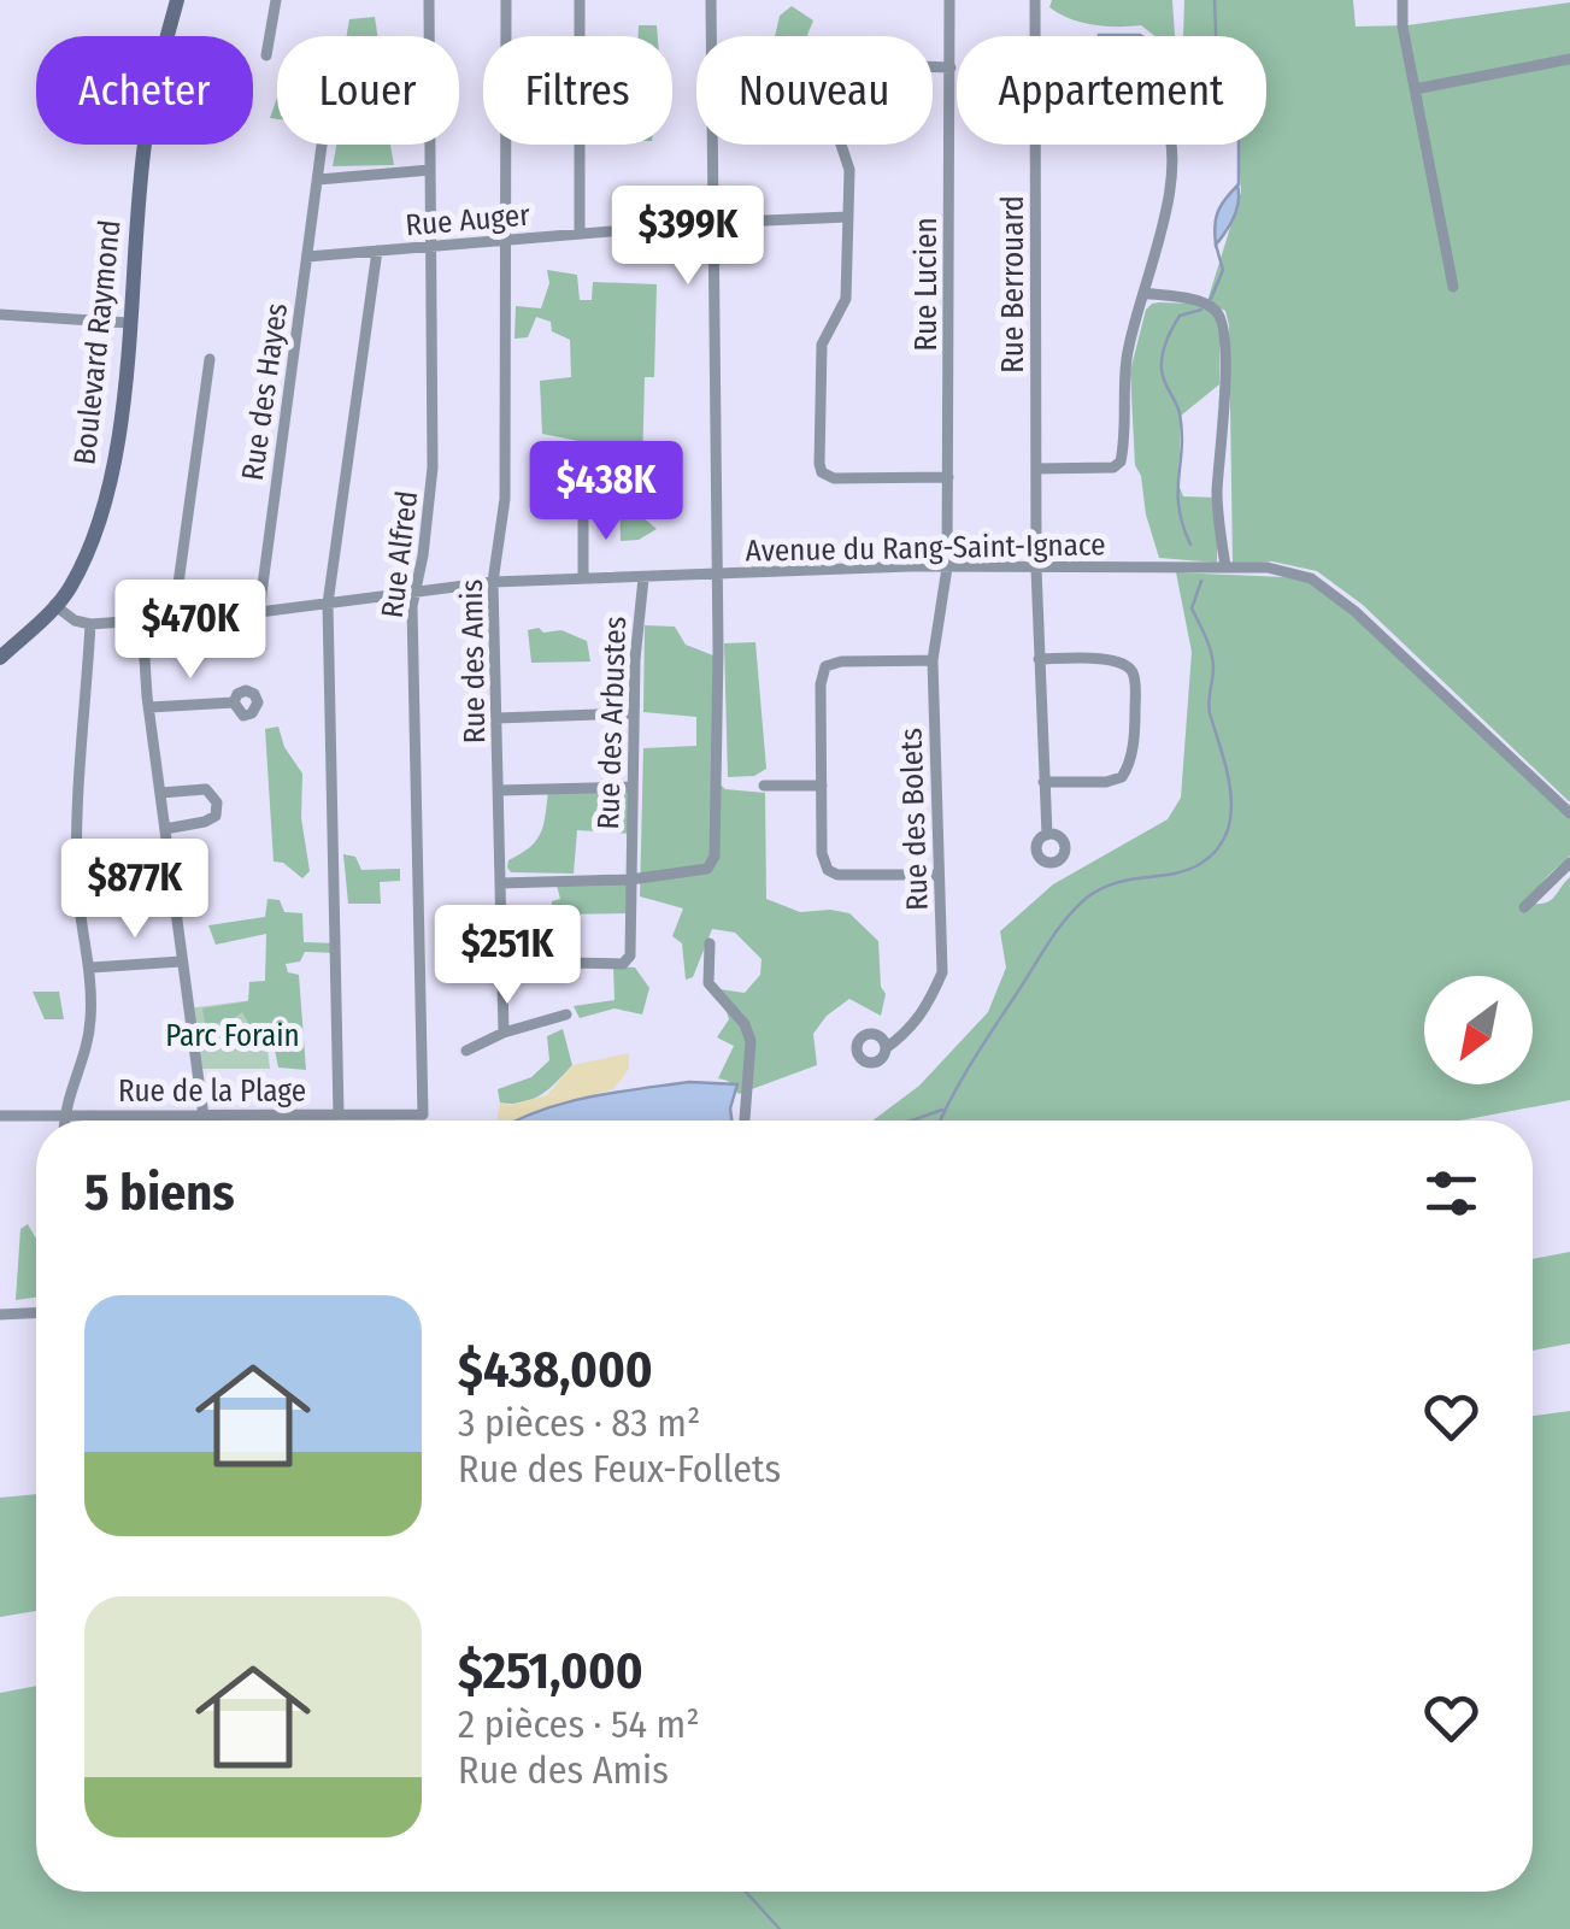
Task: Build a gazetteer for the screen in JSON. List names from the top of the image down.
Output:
{
  "streets": {
    "street": [
      "Rue Auger",
      "Rue Lucien",
      "Rue Berrouard",
      "Boulevard Raymond",
      "Rue des Hayes",
      "Avenue du Rang-Saint-Ignace",
      "Rue Alfred",
      "Rue des Amis",
      "Rue des Arbustes",
      "Rue des Bolets",
      "Rue de la Plage"
    ]
  },
  "crossings": [
    ["Rue Auger", "Rue des Hayes"],
    ["Rue Auger", "Rue Alfred"],
    ["Rue Auger", "Rue des Amis"],
    ["Rue Lucien", "Avenue du Rang-Saint-Ignace"],
    ["Rue Lucien", "Rue des Bolets"],
    ["Rue Berrouard", "Avenue du Rang-Saint-Ignace"],
    ["Rue des Hayes", "Avenue du Rang-Saint-Ignace"],
    ["Avenue du Rang-Saint-Ignace", "Rue Alfred"],
    ["Avenue du Rang-Saint-Ignace", "Rue des Amis"],
    ["Avenue du Rang-Saint-Ignace", "Rue des Arbustes"],
    ["Avenue du Rang-Saint-Ignace", "Rue des Bolets"],
    ["Rue Alfred", "Rue de la Plage"],
    ["Rue des Amis", "Rue des Arbustes"]
  ],
  "parks": ["Parc Forain"],
  "north": "bottom left",
  "page": {
    "chip": [
      "Acheter",
      "Louer",
      "Filtres",
      "Nouveau",
      "Appartement"
    ],
    "price": [
      "$399K",
      "$438K",
      "$470K",
      "$877K",
      "$251K"
    ],
    "heading": "5 biens",
    "list": [
      {
        "name": "$438,000",
        "note": "3 pièces · 83 m² · Rue des Feux-Follets"
      },
      {
        "name": "$251,000",
        "note": "2 pièces · 54 m² · Rue des Amis"
      }
    ]
  }
}
